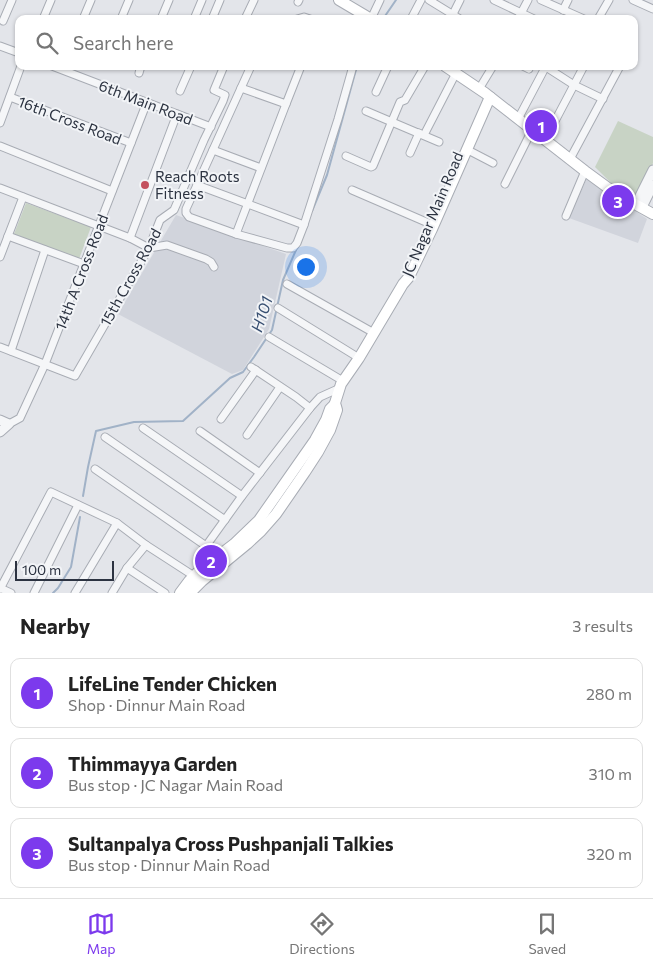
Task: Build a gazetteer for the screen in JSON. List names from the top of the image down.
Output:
{
  "streets": {
    "main road": ["JC Nagar Main Road"],
    "street": [
      "6th Main Road",
      "16th Cross Road",
      "14th A Cross Road",
      "15th Cross Road"
    ]
  },
  "crossings": [
    ["6th Main Road", "14th A Cross Road"],
    ["6th Main Road", "15th Cross Road"],
    ["16th Cross Road", "14th A Cross Road"],
    ["14th A Cross Road", "15th Cross Road"]
  ],
  "water": ["H101"],
  "places": ["Reach Roots Fitness"],
  "scale_bar": "100 m",
  "page": {
    "search": "Search here",
    "pins": ["1", "3", "2"],
    "scale": "100 m",
    "heading": ["Nearby", "3 results"],
    "list": [
      {
        "mark": "1",
        "name": "LifeLine Tender Chicken",
        "note": "Shop · Dinnur Main Road",
        "value": "280 m"
      },
      {
        "mark": "2",
        "name": "Thimmayya Garden",
        "note": "Bus stop · JC Nagar Main Road",
        "value": "310 m"
      },
      {
        "mark": "3",
        "name": "Sultanpalya Cross Pushpanjali Talkies",
        "note": "Bus stop · Dinnur Main Road",
        "value": "320 m"
      }
    ],
    "nav": ["Map", "Directions", "Saved"]
  }
}
